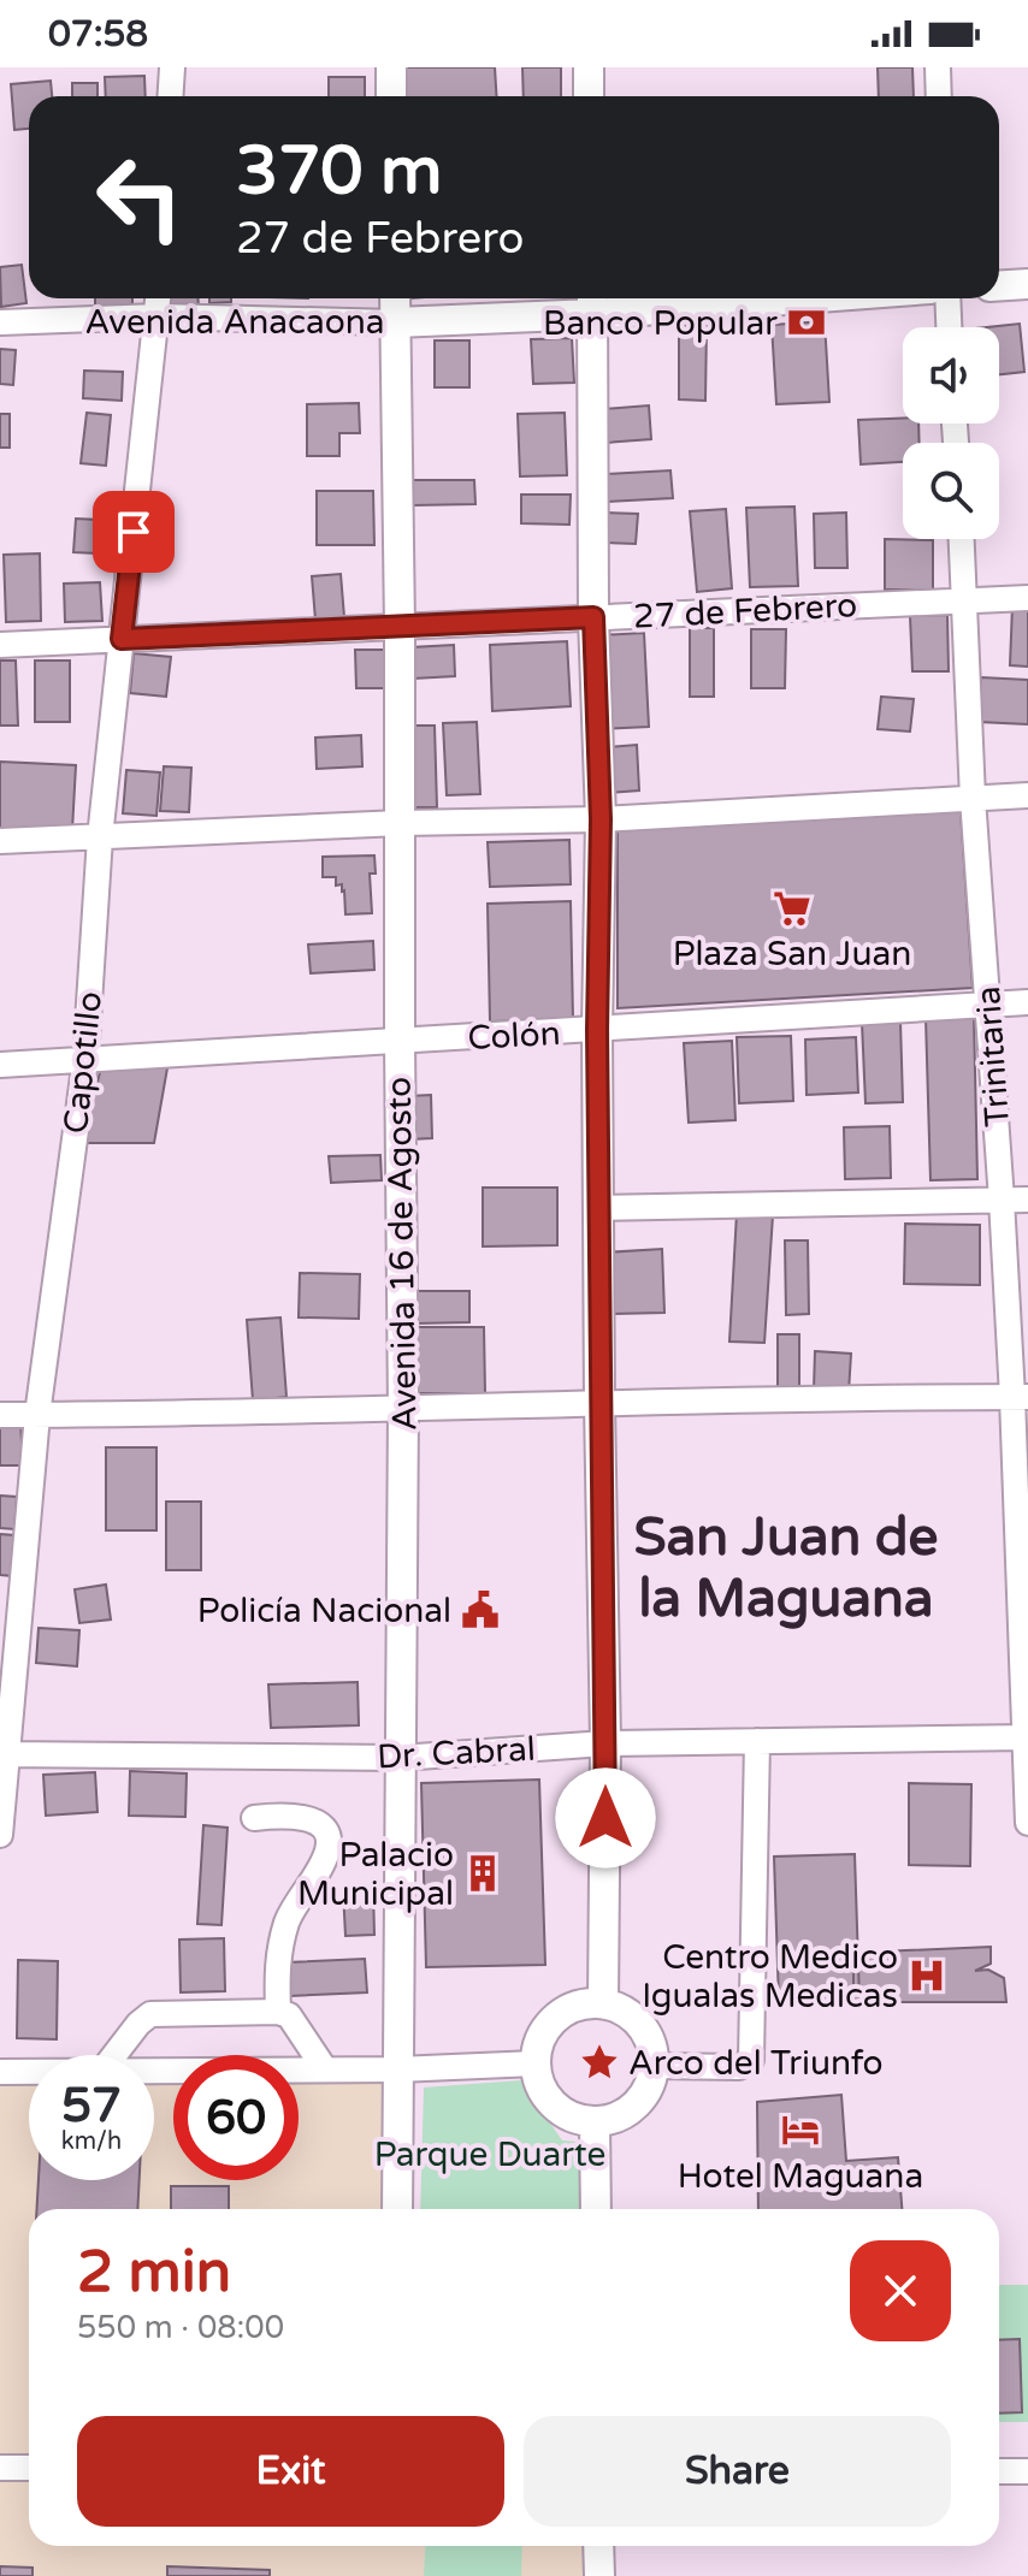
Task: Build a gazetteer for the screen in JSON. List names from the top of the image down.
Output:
{
  "streets": {
    "main road": ["Avenida Anacaona", "Avenida 16 de Agosto"],
    "street": [
      "27 de Febrero",
      "Colón",
      "Trinitaria",
      "Capotillo",
      "Dr. Cabral"
    ]
  },
  "crossings": [
    ["Avenida Anacaona", "Capotillo"],
    ["Avenida Anacaona", "Avenida 16 de Agosto"],
    ["27 de Febrero", "Trinitaria"],
    ["27 de Febrero", "Capotillo"],
    ["27 de Febrero", "Avenida 16 de Agosto"],
    ["Colón", "Trinitaria"],
    ["Colón", "Capotillo"],
    ["Colón", "Avenida 16 de Agosto"],
    ["Trinitaria", "Dr. Cabral"],
    ["Capotillo", "Dr. Cabral"],
    ["Avenida 16 de Agosto", "Dr. Cabral"]
  ],
  "districts": ["San Juan de la Maguana"],
  "parks": ["Parque Duarte"],
  "places": {
    "bank": ["Banco Popular"],
    "supermarket": ["Plaza San Juan"],
    "public building": ["Policía Nacional"],
    "building": ["Palacio Municipal"],
    "hospital": ["Centro Medico Igualas Medicas"],
    "place": ["Arco del Triunfo"],
    "hotel": ["Hotel Maguana"]
  },
  "page": {
    "status": "07:58",
    "turn": ["370 m", "27 de Febrero"],
    "speed": "57 km/h",
    "limit": "60",
    "heading": ["2 min", "550 m · 08:00"],
    "buttons": ["Exit", "Share"]
  }
}
